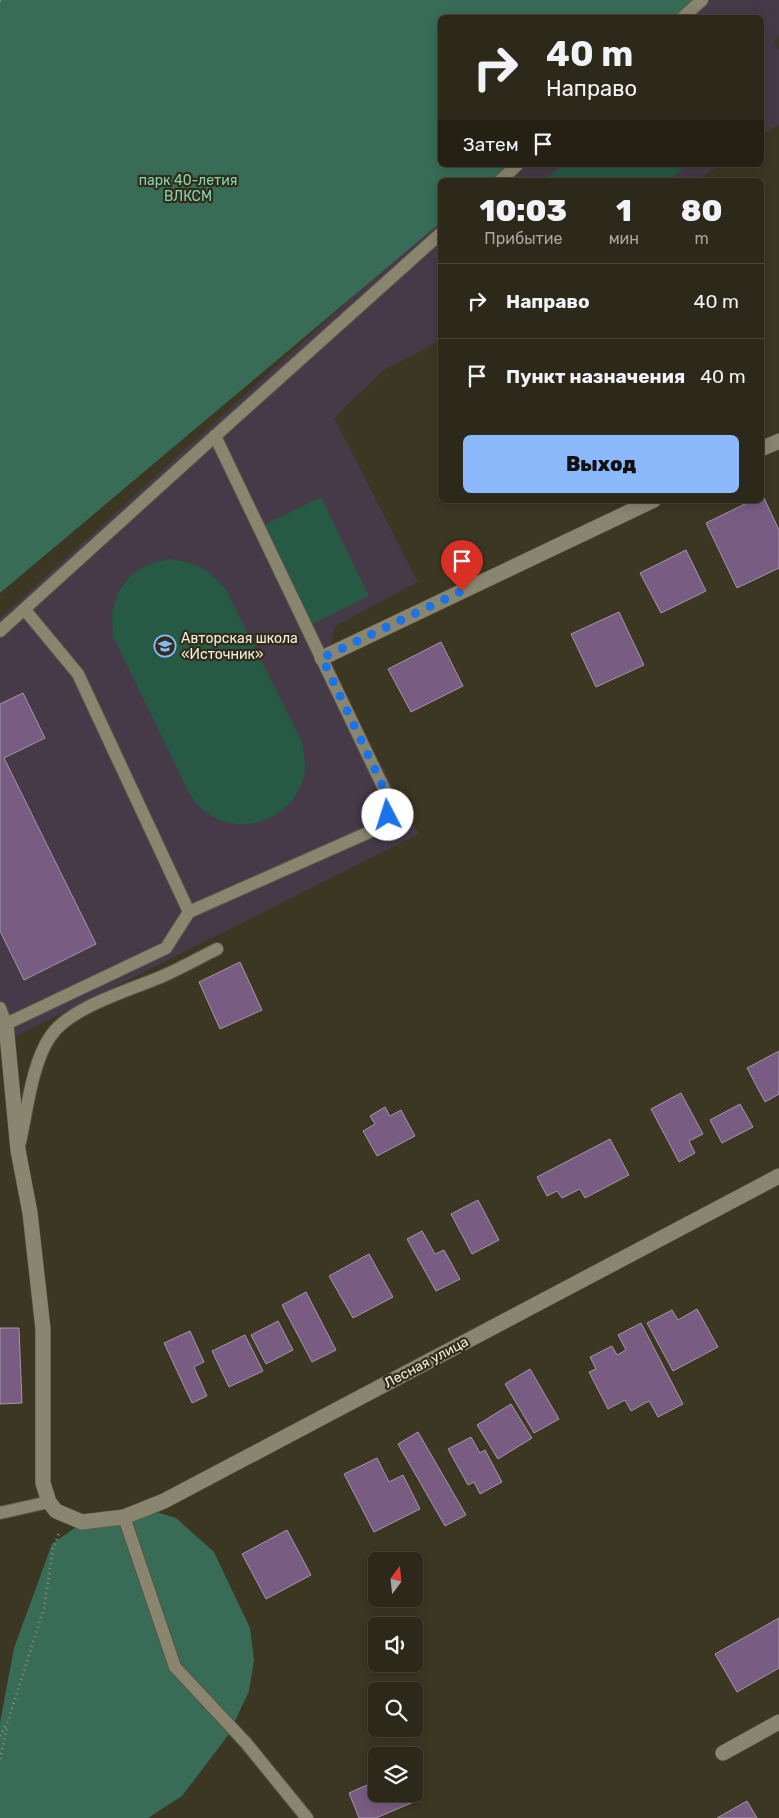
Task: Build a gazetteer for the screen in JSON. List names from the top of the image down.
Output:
{
  "streets": {
    "street": ["Лесная улица"]
  },
  "parks": ["парк 40-летия ВЛКСМ"],
  "places": {
    "school or university": ["Авторская школа «Источник»"]
  },
  "north": "top",
  "page": {
    "turn": ["40 m", "Направо"],
    "then": "Затем",
    "eta": [
      "10:03",
      "Прибытие",
      "1",
      "мин",
      "80",
      "m"
    ],
    "list": [
      {
        "name": "Направо",
        "value": "40 m"
      },
      {
        "name": "Пункт назначения",
        "value": "40 m"
      }
    ],
    "buttons": "Выход"
  }
}
